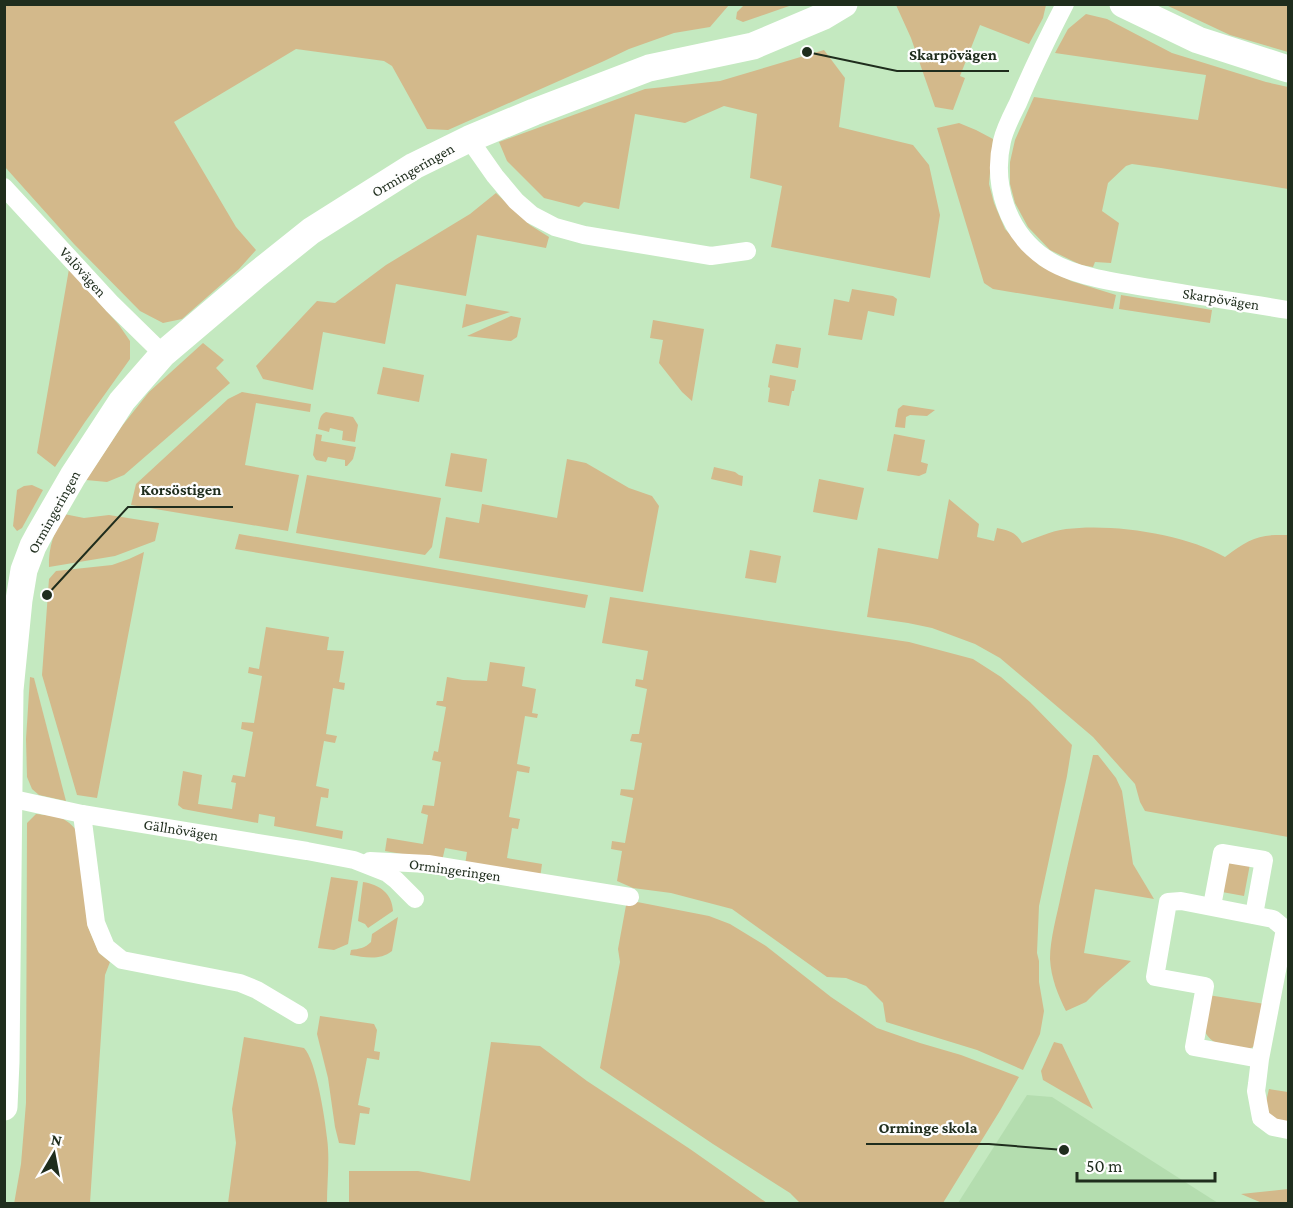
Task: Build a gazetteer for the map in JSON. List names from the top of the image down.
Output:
{
  "streets": {
    "street": [
      "Ormingeringen",
      "Valövägen",
      "Skarpövägen",
      "Gällnövägen"
    ]
  },
  "crossings": [
    ["Ormingeringen", "Valövägen"],
    ["Ormingeringen", "Gällnövägen"]
  ],
  "places": ["Skarpövägen", "Korsöstigen", "Orminge skola"],
  "scale_bar": "50 m",
  "north": "top"
}
